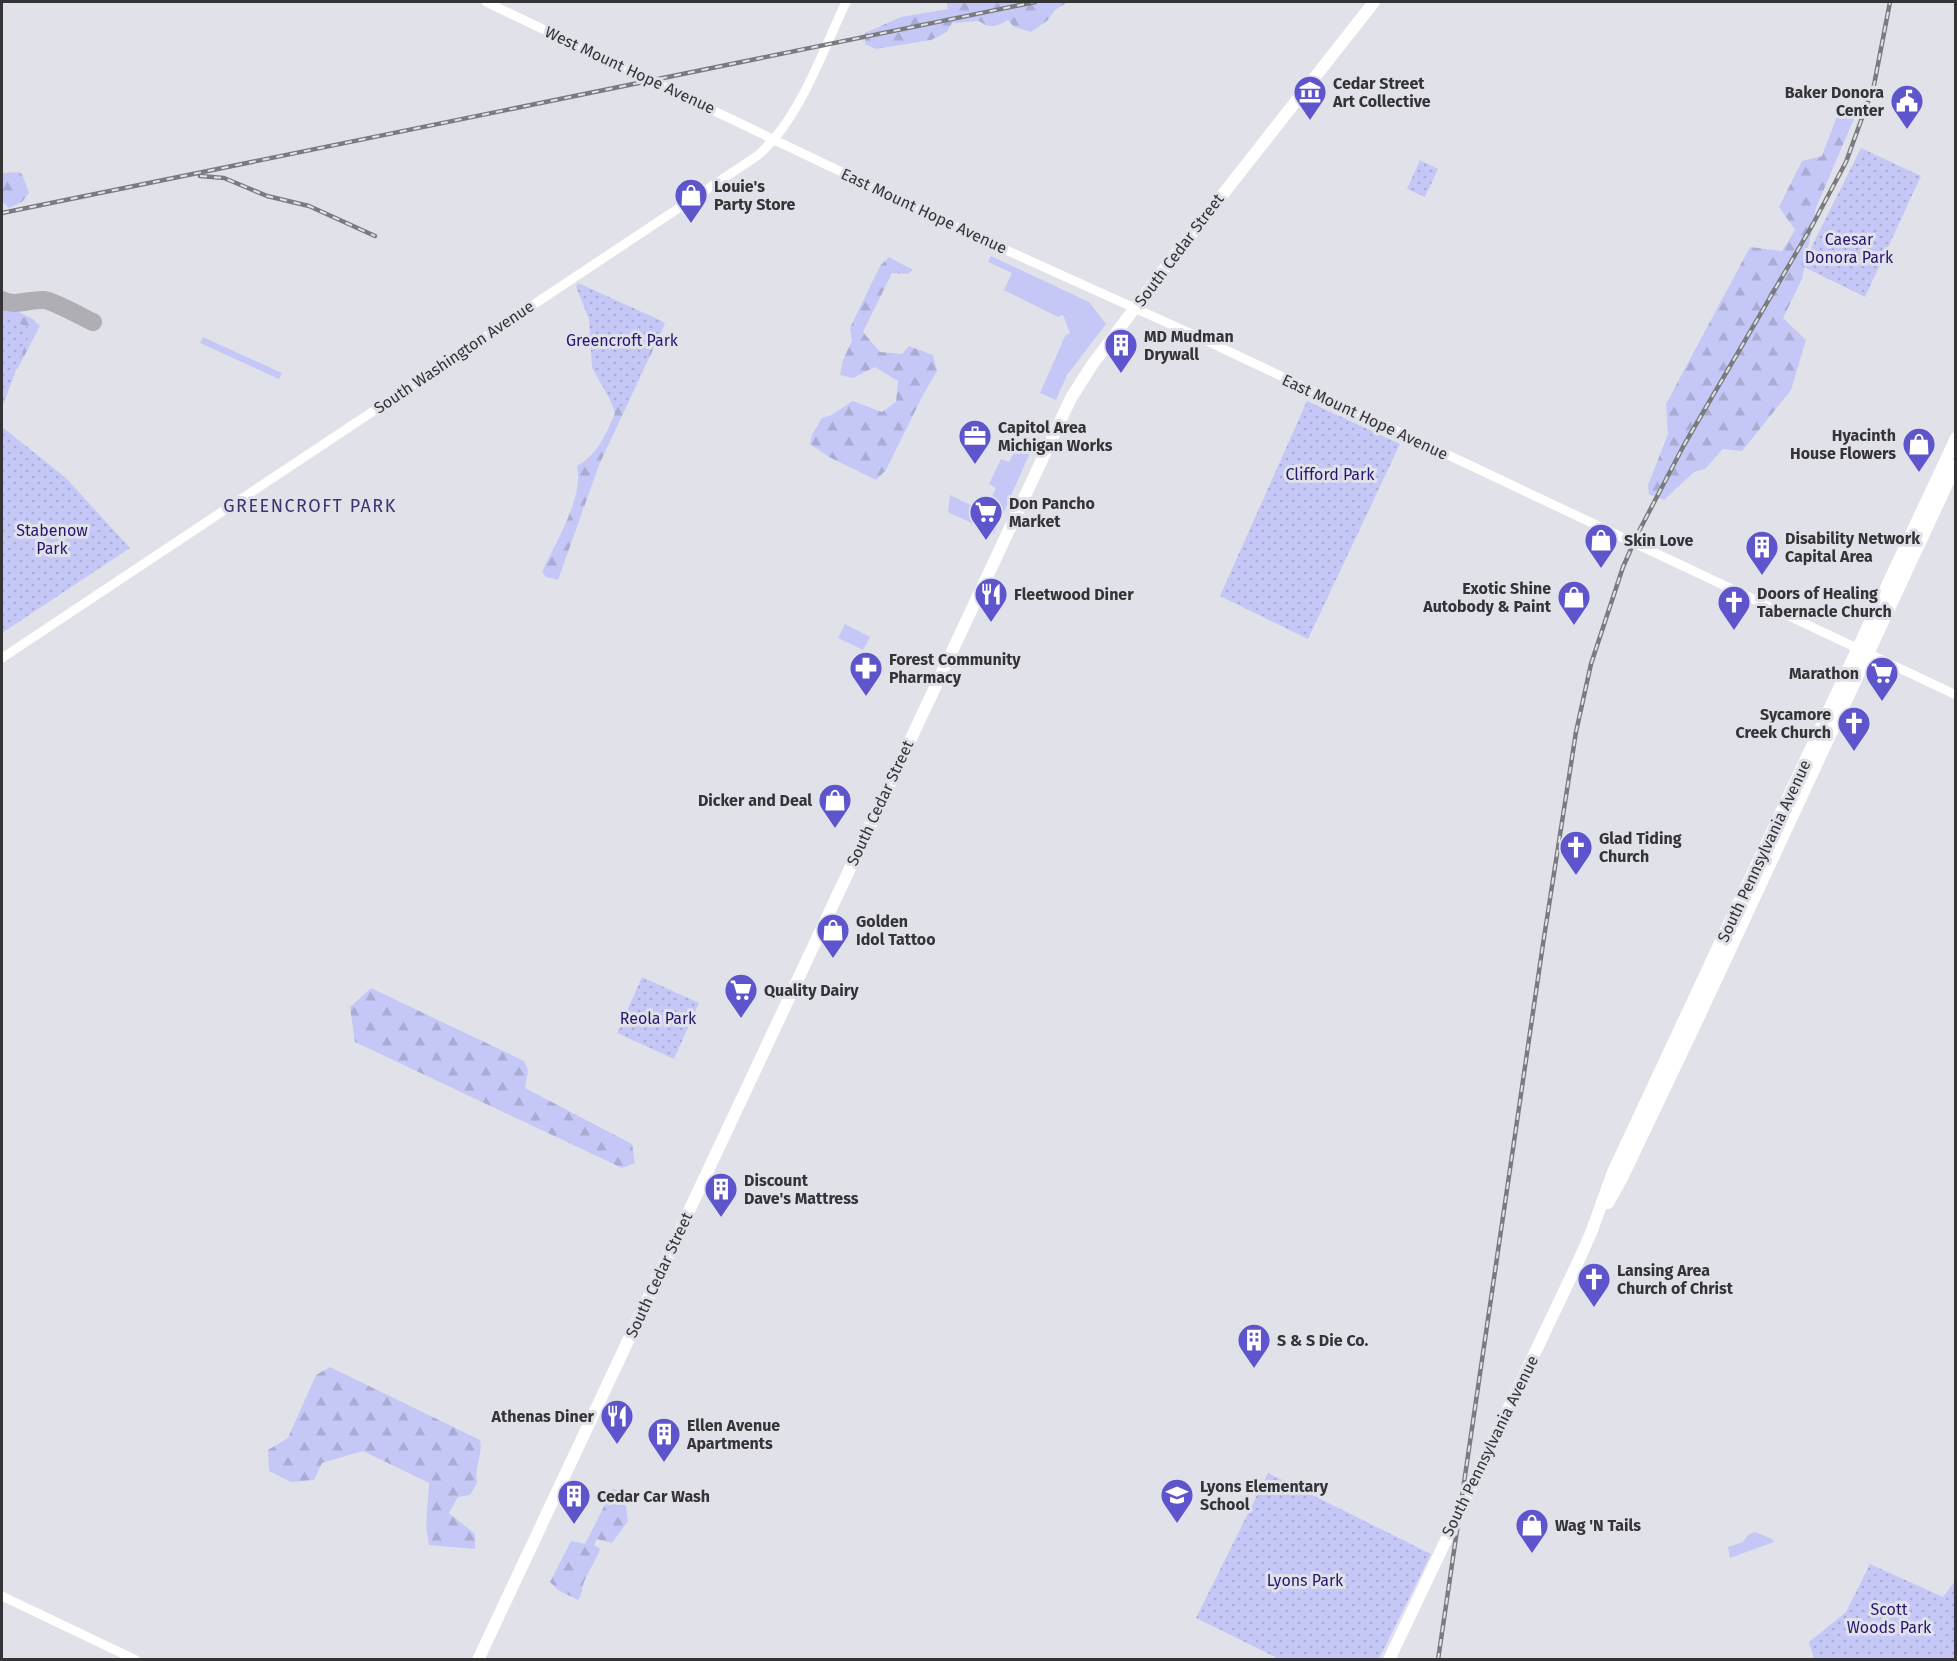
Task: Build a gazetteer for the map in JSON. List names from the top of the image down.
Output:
{
  "streets": {
    "main road": ["South Cedar Street", "South Pennsylvania Avenue"],
    "street": ["West Mount Hope Avenue", "East Mount Hope Avenue", "South Washington Avenue"]
  },
  "crossings": [
    ["West Mount Hope Avenue", "East Mount Hope Avenue"],
    ["West Mount Hope Avenue", "South Washington Avenue"],
    ["East Mount Hope Avenue", "South Cedar Street"],
    ["East Mount Hope Avenue", "South Washington Avenue"],
    ["East Mount Hope Avenue", "South Pennsylvania Avenue"]
  ],
  "districts": ["GREENCROFT PARK"],
  "parks": [
    "Caesar Donora Park",
    "Greencroft Park",
    "Clifford Park",
    "Stabenow Park",
    "Reola Park",
    "Lyons Park",
    "Scott Woods Park"
  ],
  "places": {
    "museum": ["Cedar Street Art Collective"],
    "public building": ["Baker Donora Center"],
    "shop": [
      "Louie's Party Store",
      "Hyacinth House Flowers",
      "Skin Love",
      "Exotic Shine Autobody & Paint",
      "Dicker and Deal",
      "Golden Idol Tattoo",
      "Wag 'N Tails"
    ],
    "building": [
      "MD Mudman Drywall",
      "Disability Network Capital Area",
      "Discount Dave's Mattress",
      "S & S Die Co.",
      "Ellen Avenue Apartments",
      "Cedar Car Wash"
    ],
    "office": ["Capitol Area Michigan Works"],
    "supermarket": ["Don Pancho Market", "Marathon", "Quality Dairy"],
    "restaurant": ["Fleetwood Diner", "Athenas Diner"],
    "church": [
      "Doors of Healing Tabernacle Church",
      "Sycamore Creek Church",
      "Glad Tiding Church",
      "Lansing Area Church of Christ"
    ],
    "pharmacy": ["Forest Community Pharmacy"],
    "school or university": ["Lyons Elementary School"]
  }
}
